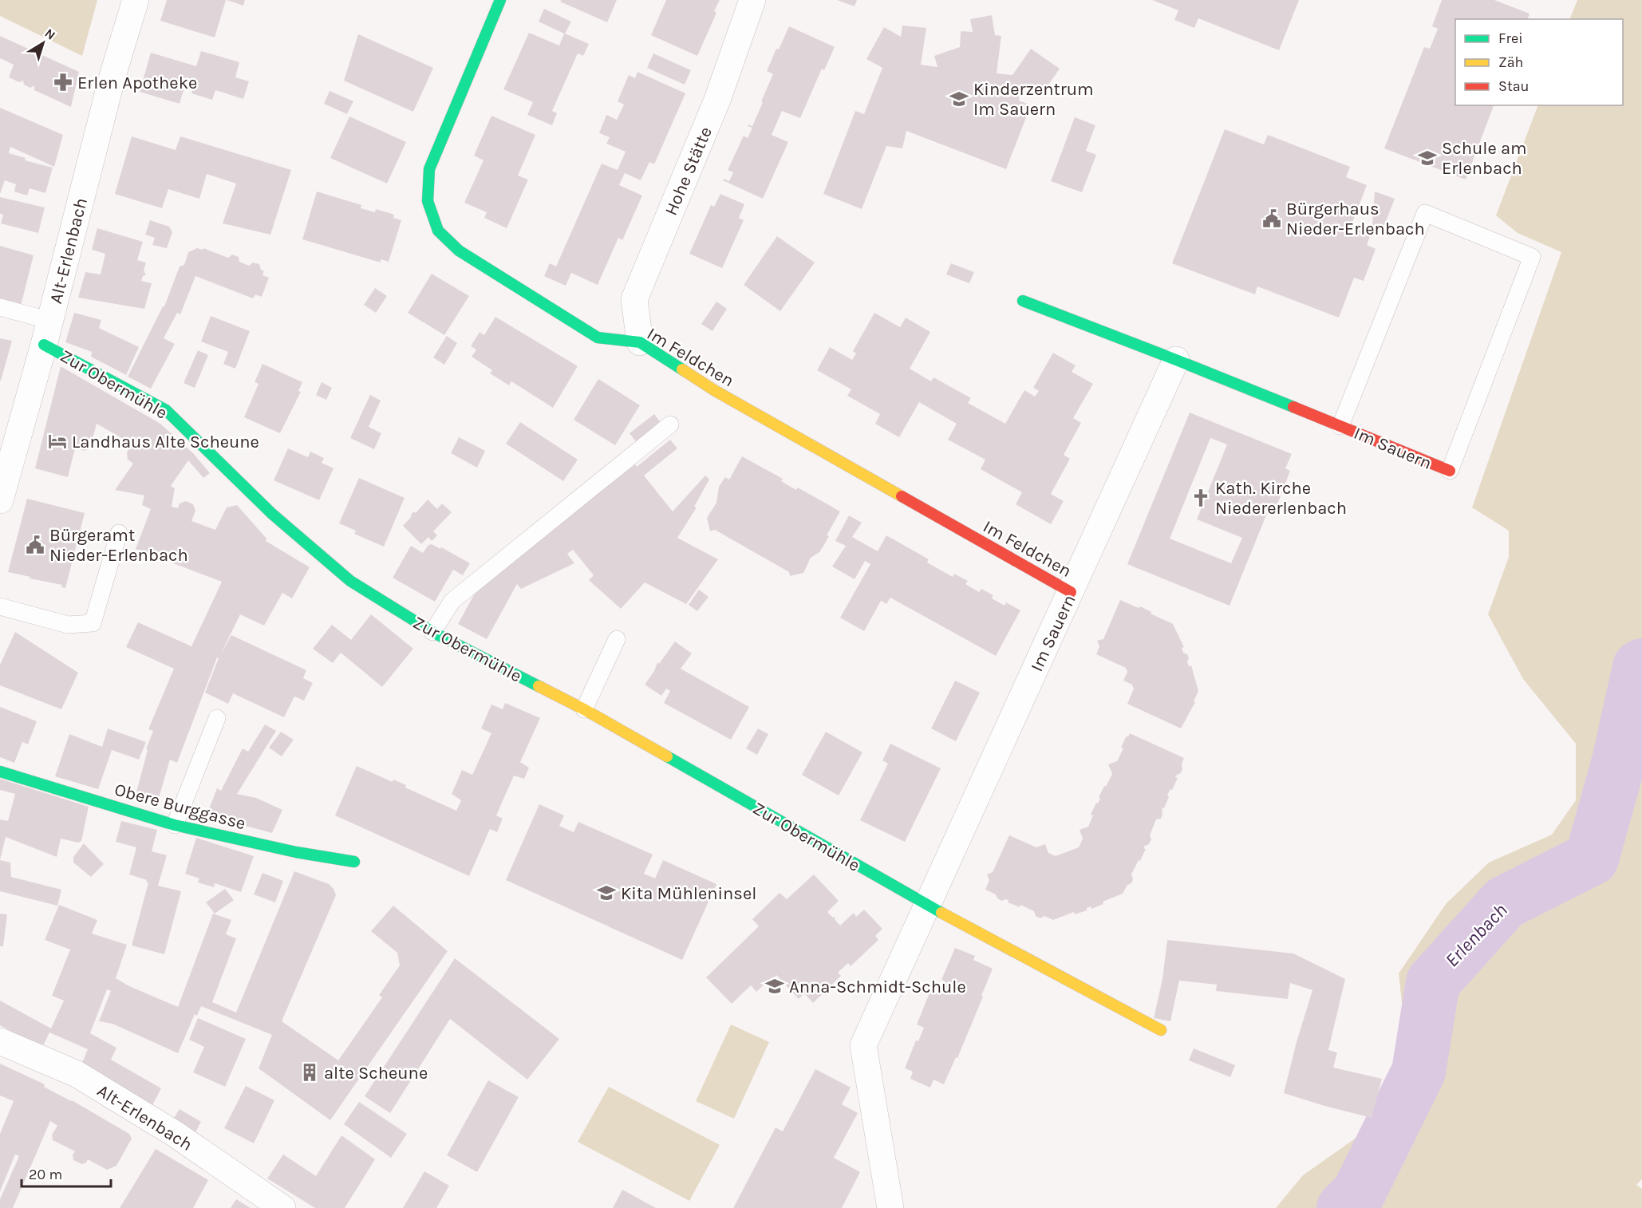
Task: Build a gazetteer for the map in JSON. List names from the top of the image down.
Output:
{
  "streets": {
    "street": [
      "Hohe Stätte",
      "Alt-Erlenbach",
      "Im Feldchen",
      "Zur Obermühle",
      "Im Sauern",
      "Obere Burggasse"
    ]
  },
  "crossings": [
    ["Hohe Stätte", "Im Feldchen"],
    ["Alt-Erlenbach", "Zur Obermühle"],
    ["Im Feldchen", "Im Sauern"],
    ["Zur Obermühle", "Im Sauern"]
  ],
  "water": ["Erlenbach"],
  "places": {
    "pharmacy": ["Erlen Apotheke"],
    "school or university": [
      "Kinderzentrum Im Sauern",
      "Schule am Erlenbach",
      "Kita Mühleninsel",
      "Anna-Schmidt-Schule"
    ],
    "public building": ["Bürgerhaus Nieder-Erlenbach", "Bürgeramt Nieder-Erlenbach"],
    "hotel": ["Landhaus Alte Scheune"],
    "church": ["Kath. Kirche Niedererlenbach"],
    "building": ["alte Scheune"]
  },
  "legend": ["Frei", "Zäh", "Stau"],
  "scale_bar": "20 m",
  "north": "top right"
}
